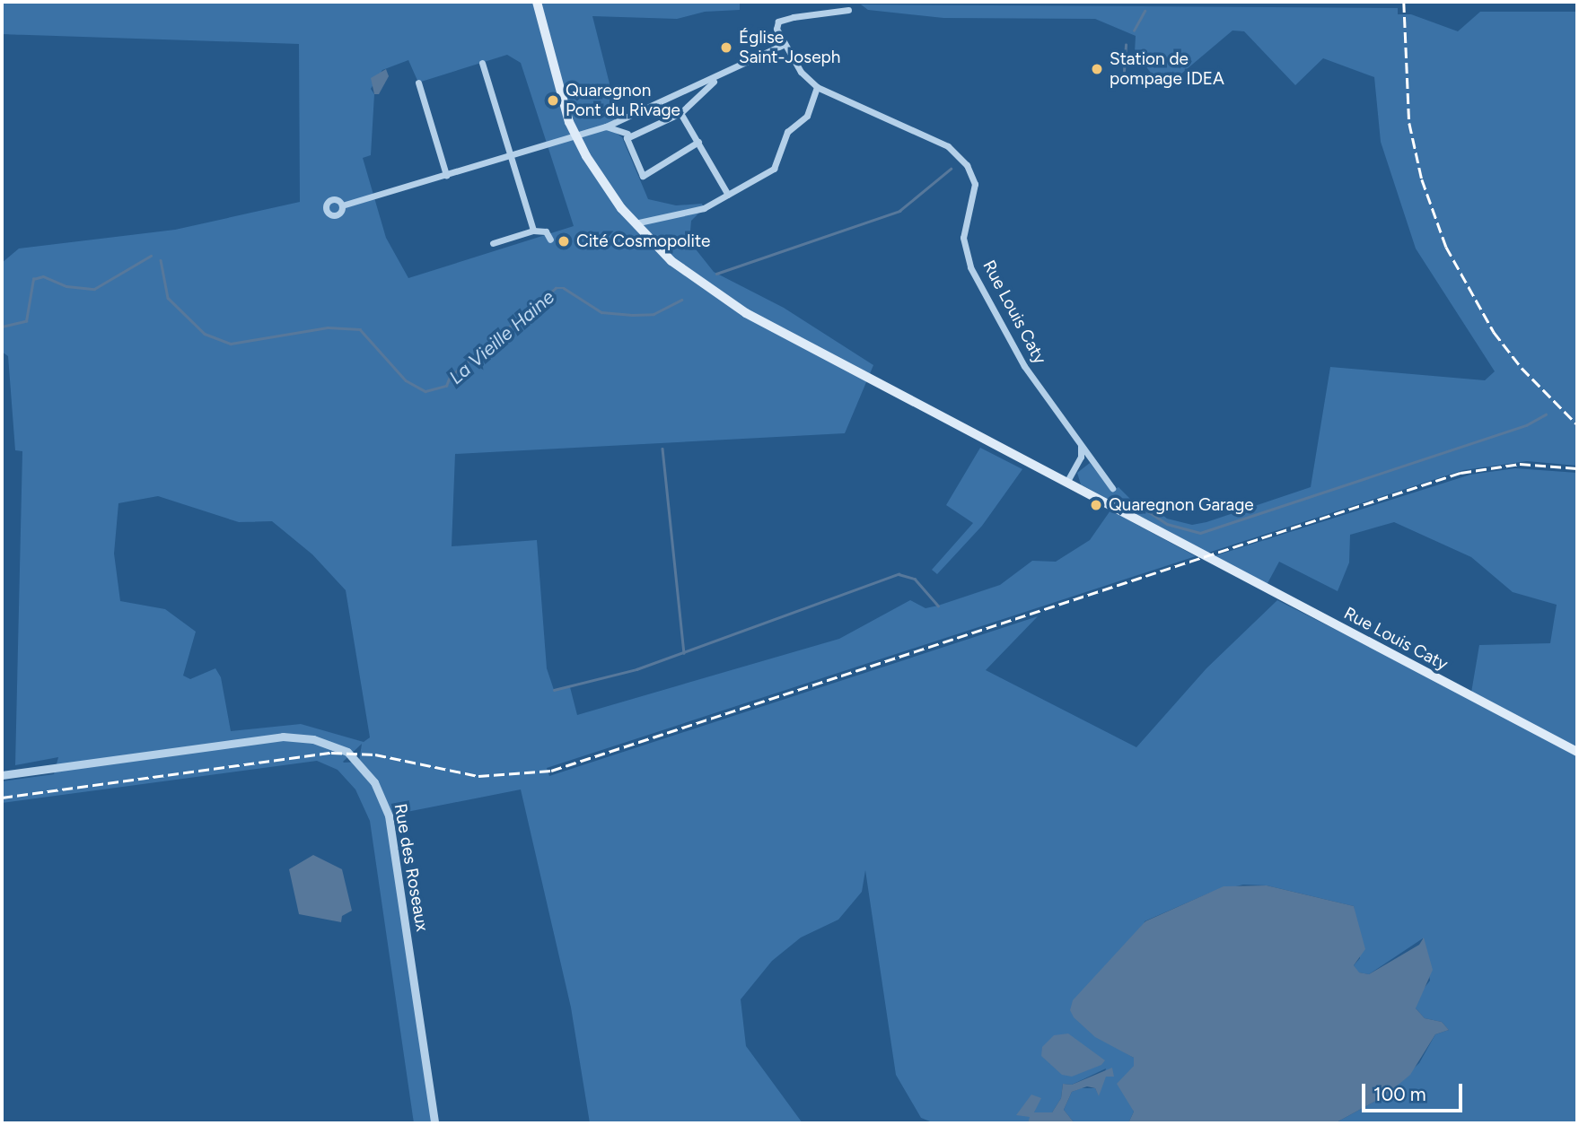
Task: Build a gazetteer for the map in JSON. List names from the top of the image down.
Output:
{
  "streets": {
    "main road": ["Rue Louis Caty"],
    "street": ["Rue des Roseaux"]
  },
  "water": ["La Vieille Haine"],
  "places": [
    "Église Saint-Joseph",
    "Station de pompage IDEA",
    "Quaregnon Pont du Rivage",
    "Cité Cosmopolite",
    "Quaregnon Garage"
  ],
  "scale_bar": "100 m"
}
